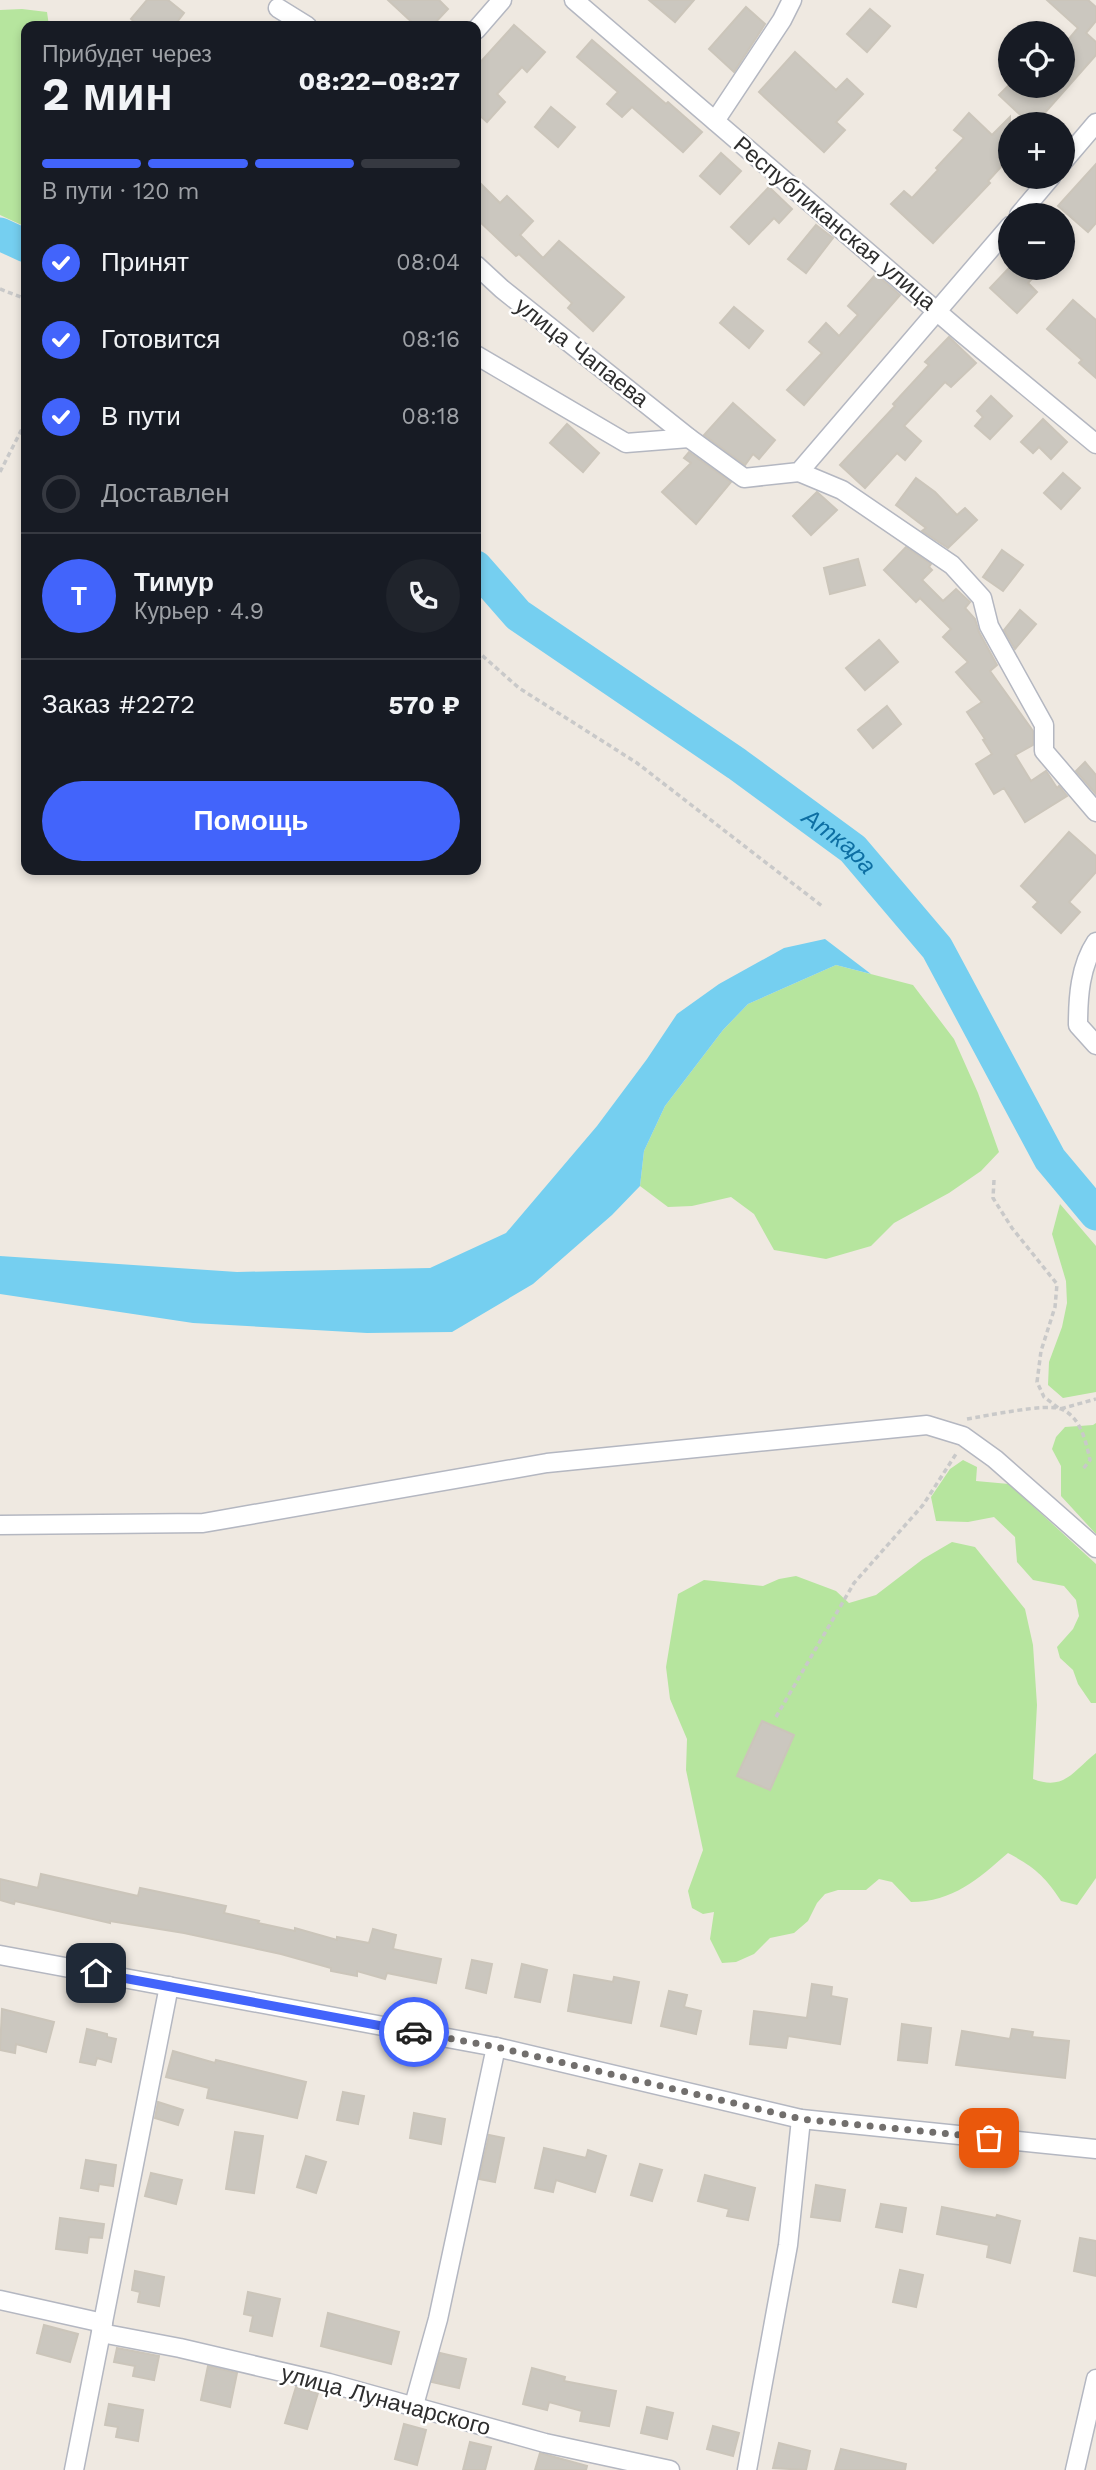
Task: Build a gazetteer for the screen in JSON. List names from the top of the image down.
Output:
{
  "streets": {
    "street": ["Республиканская улица", "улица Чапаева", "улица Луначарского"]
  },
  "water": ["Аткара"],
  "page": {
    "map_buttons": ["+", "−"],
    "heading": ["2 мин", "Прибудет через", "08:22–08:27"],
    "panel": [
      "Тимур",
      "Курьер · 4.9",
      "Заказ #2272",
      "570 ₽"
    ],
    "bar": "В пути · 120 m",
    "list": [
      ["Принят", "08:04"],
      ["Готовится", "08:16"],
      ["В пути", "08:18"],
      "Доставлен"
    ],
    "round": "Т",
    "buttons": "Помощь"
  }
}
